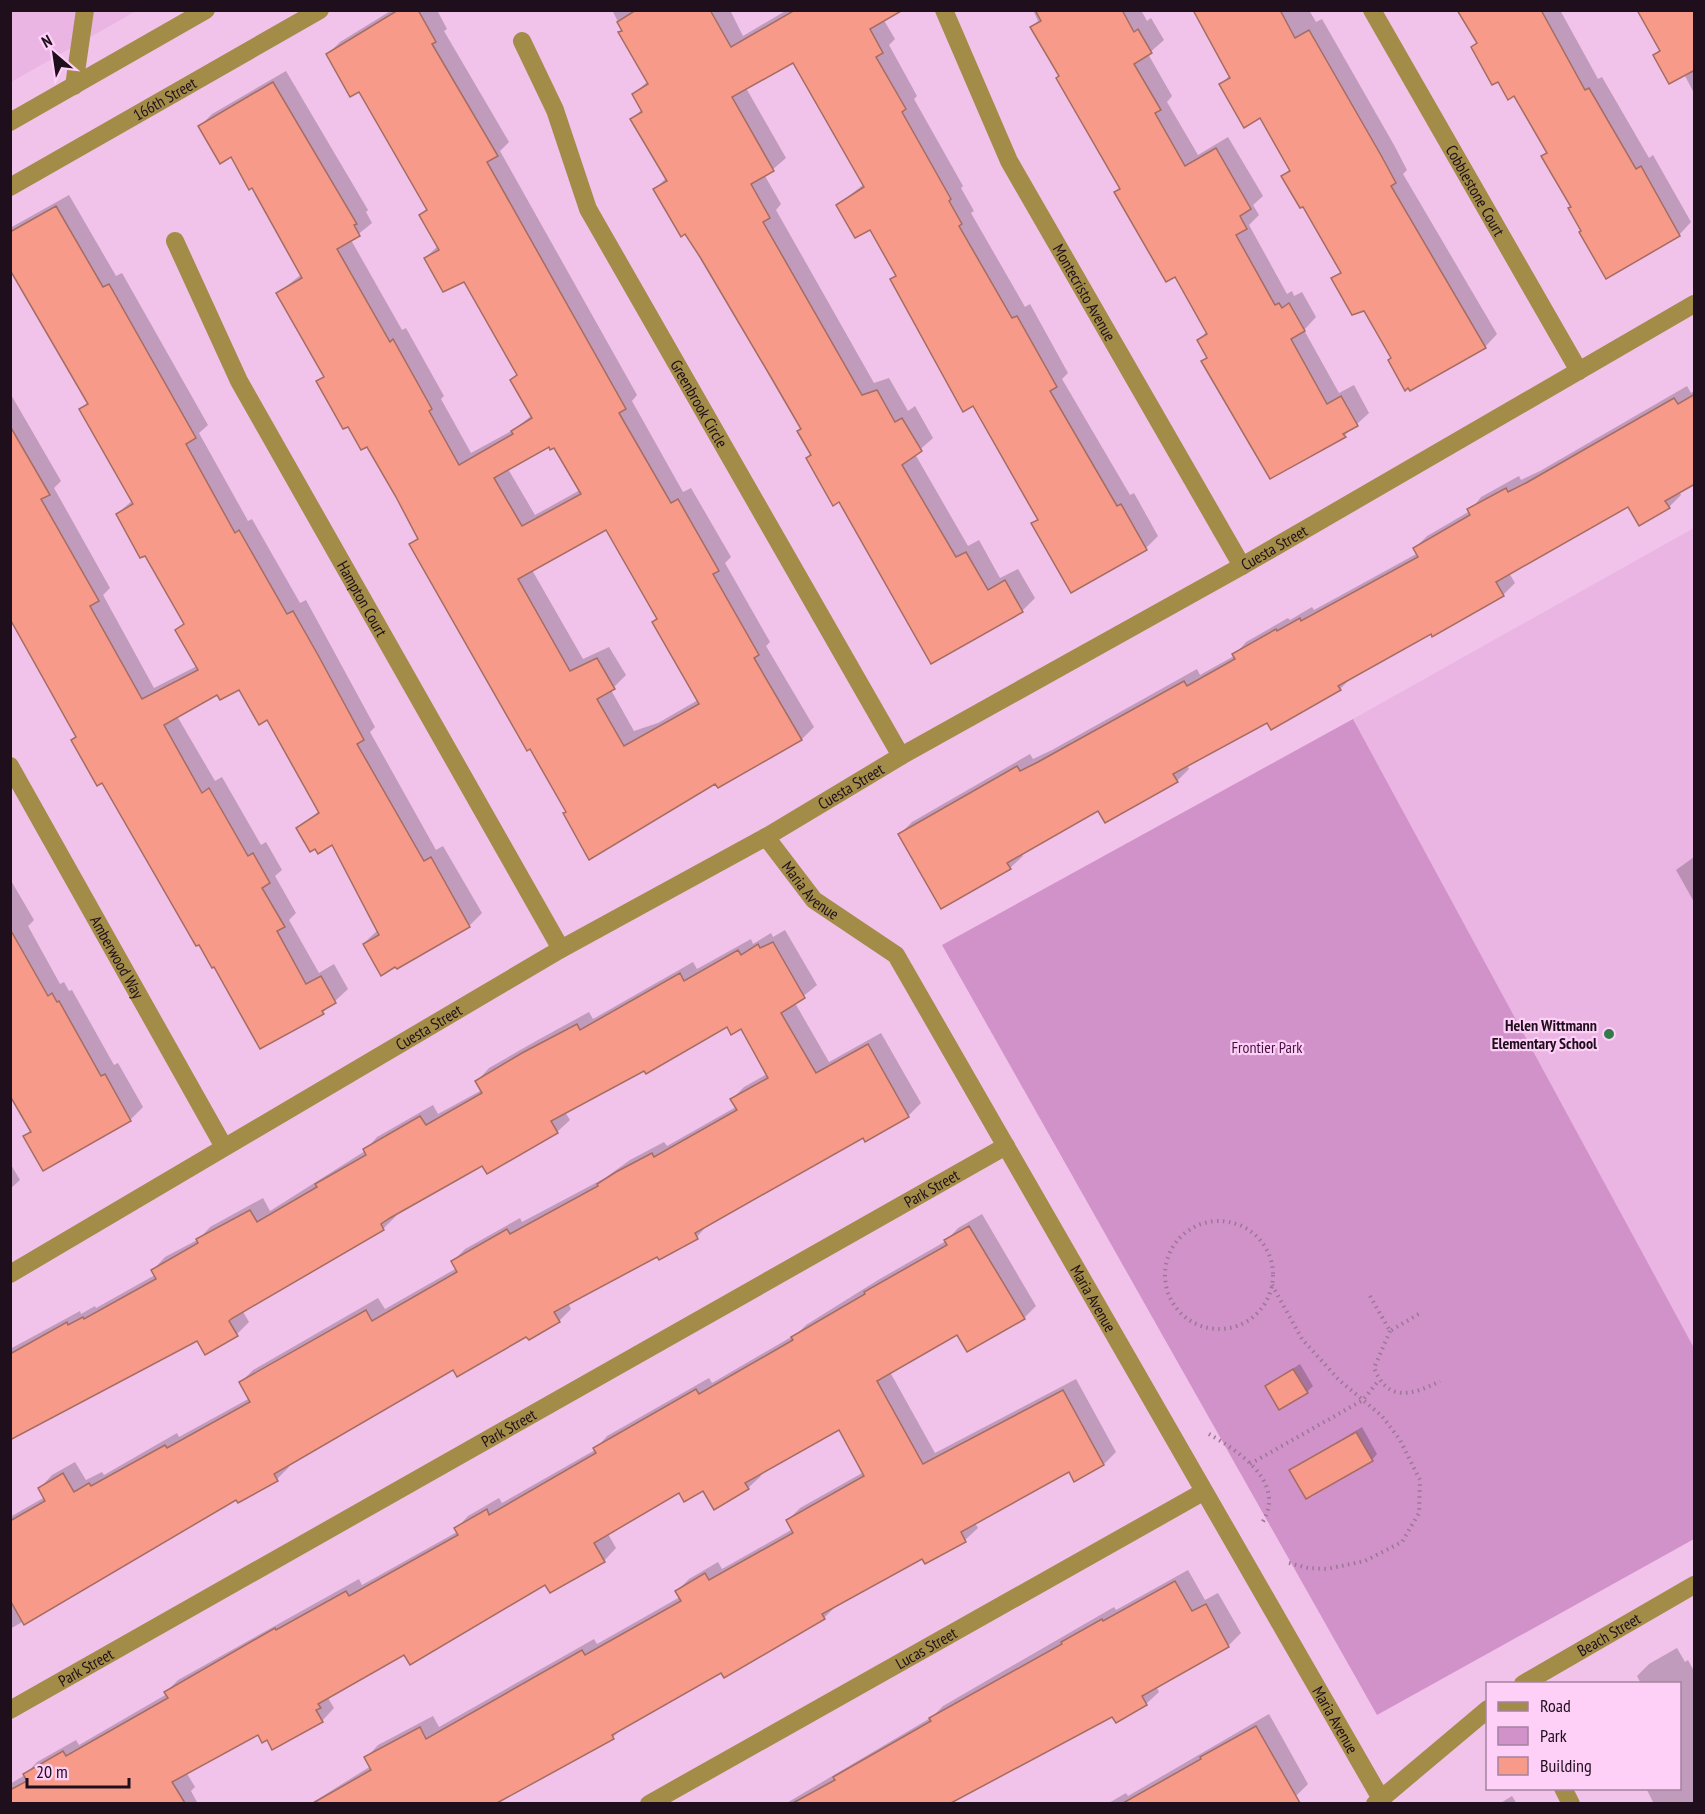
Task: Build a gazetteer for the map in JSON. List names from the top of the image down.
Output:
{
  "streets": {
    "street": [
      "166th Street",
      "Cobblestone Court",
      "Montecristo Avenue",
      "Greenbrook Circle",
      "Cuesta Street",
      "Hampton Court",
      "Maria Avenue",
      "Amberwood Way",
      "Park Street",
      "Beach Street",
      "Lucas Street"
    ]
  },
  "crossings": [
    ["Cobblestone Court", "Cuesta Street"],
    ["Montecristo Avenue", "Cuesta Street"],
    ["Greenbrook Circle", "Cuesta Street"],
    ["Cuesta Street", "Hampton Court"],
    ["Cuesta Street", "Maria Avenue"],
    ["Cuesta Street", "Amberwood Way"],
    ["Maria Avenue", "Park Street"],
    ["Maria Avenue", "Lucas Street"]
  ],
  "parks": ["Frontier Park"],
  "places": ["Helen Wittmann Elementary School"],
  "legend": ["Road", "Park", "Building"],
  "scale_bar": "20 m",
  "north": "top left"
}
